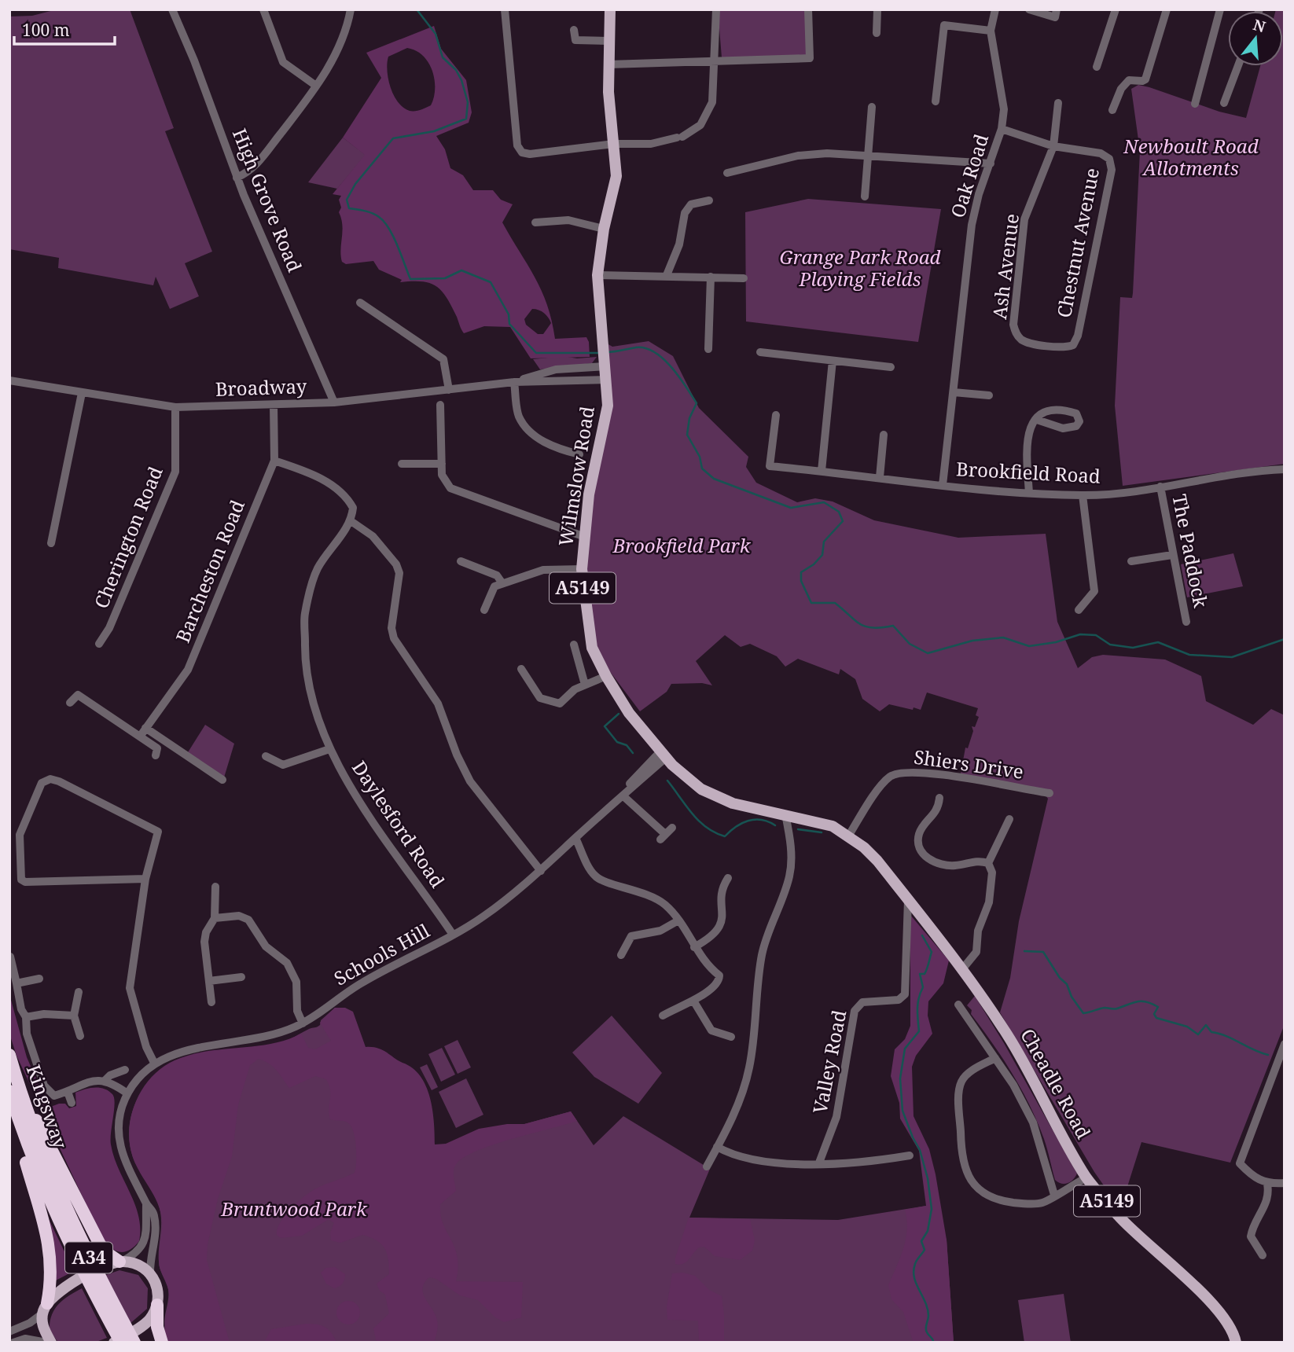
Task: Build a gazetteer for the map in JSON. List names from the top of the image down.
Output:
{
  "streets": {
    "highway": ["Kingsway", "A34"],
    "main road": ["Wilmslow Road", "A5149", "Cheadle Road"],
    "street": [
      "Oak Road",
      "High Grove Road",
      "Chestnut Avenue",
      "Ash Avenue",
      "Broadway",
      "Brookfield Road",
      "Cherington Road",
      "The Paddock",
      "Barcheston Road",
      "Shiers Drive",
      "Daylesford Road",
      "Schools Hill",
      "Valley Road"
    ]
  },
  "crossings": [
    ["Oak Road", "Chestnut Avenue"],
    ["Oak Road", "Brookfield Road"],
    ["High Grove Road", "Broadway"],
    ["Chestnut Avenue", "Ash Avenue"],
    ["Broadway", "Wilmslow Road"],
    ["Broadway", "Cherington Road"],
    ["Broadway", "Barcheston Road"],
    ["Brookfield Road", "The Paddock"],
    ["Wilmslow Road", "Shiers Drive"],
    ["Wilmslow Road", "Schools Hill"],
    ["Wilmslow Road", "Cheadle Road"],
    ["Shiers Drive", "Cheadle Road"],
    ["Daylesford Road", "Schools Hill"],
    ["Valley Road", "Cheadle Road"],
    ["Kingsway", "A34"]
  ],
  "parks": [
    "Newboult Road Allotments",
    "Grange Park Road Playing Fields",
    "Brookfield Park",
    "Bruntwood Park"
  ],
  "scale_bar": "100 m",
  "north": "top"
}
